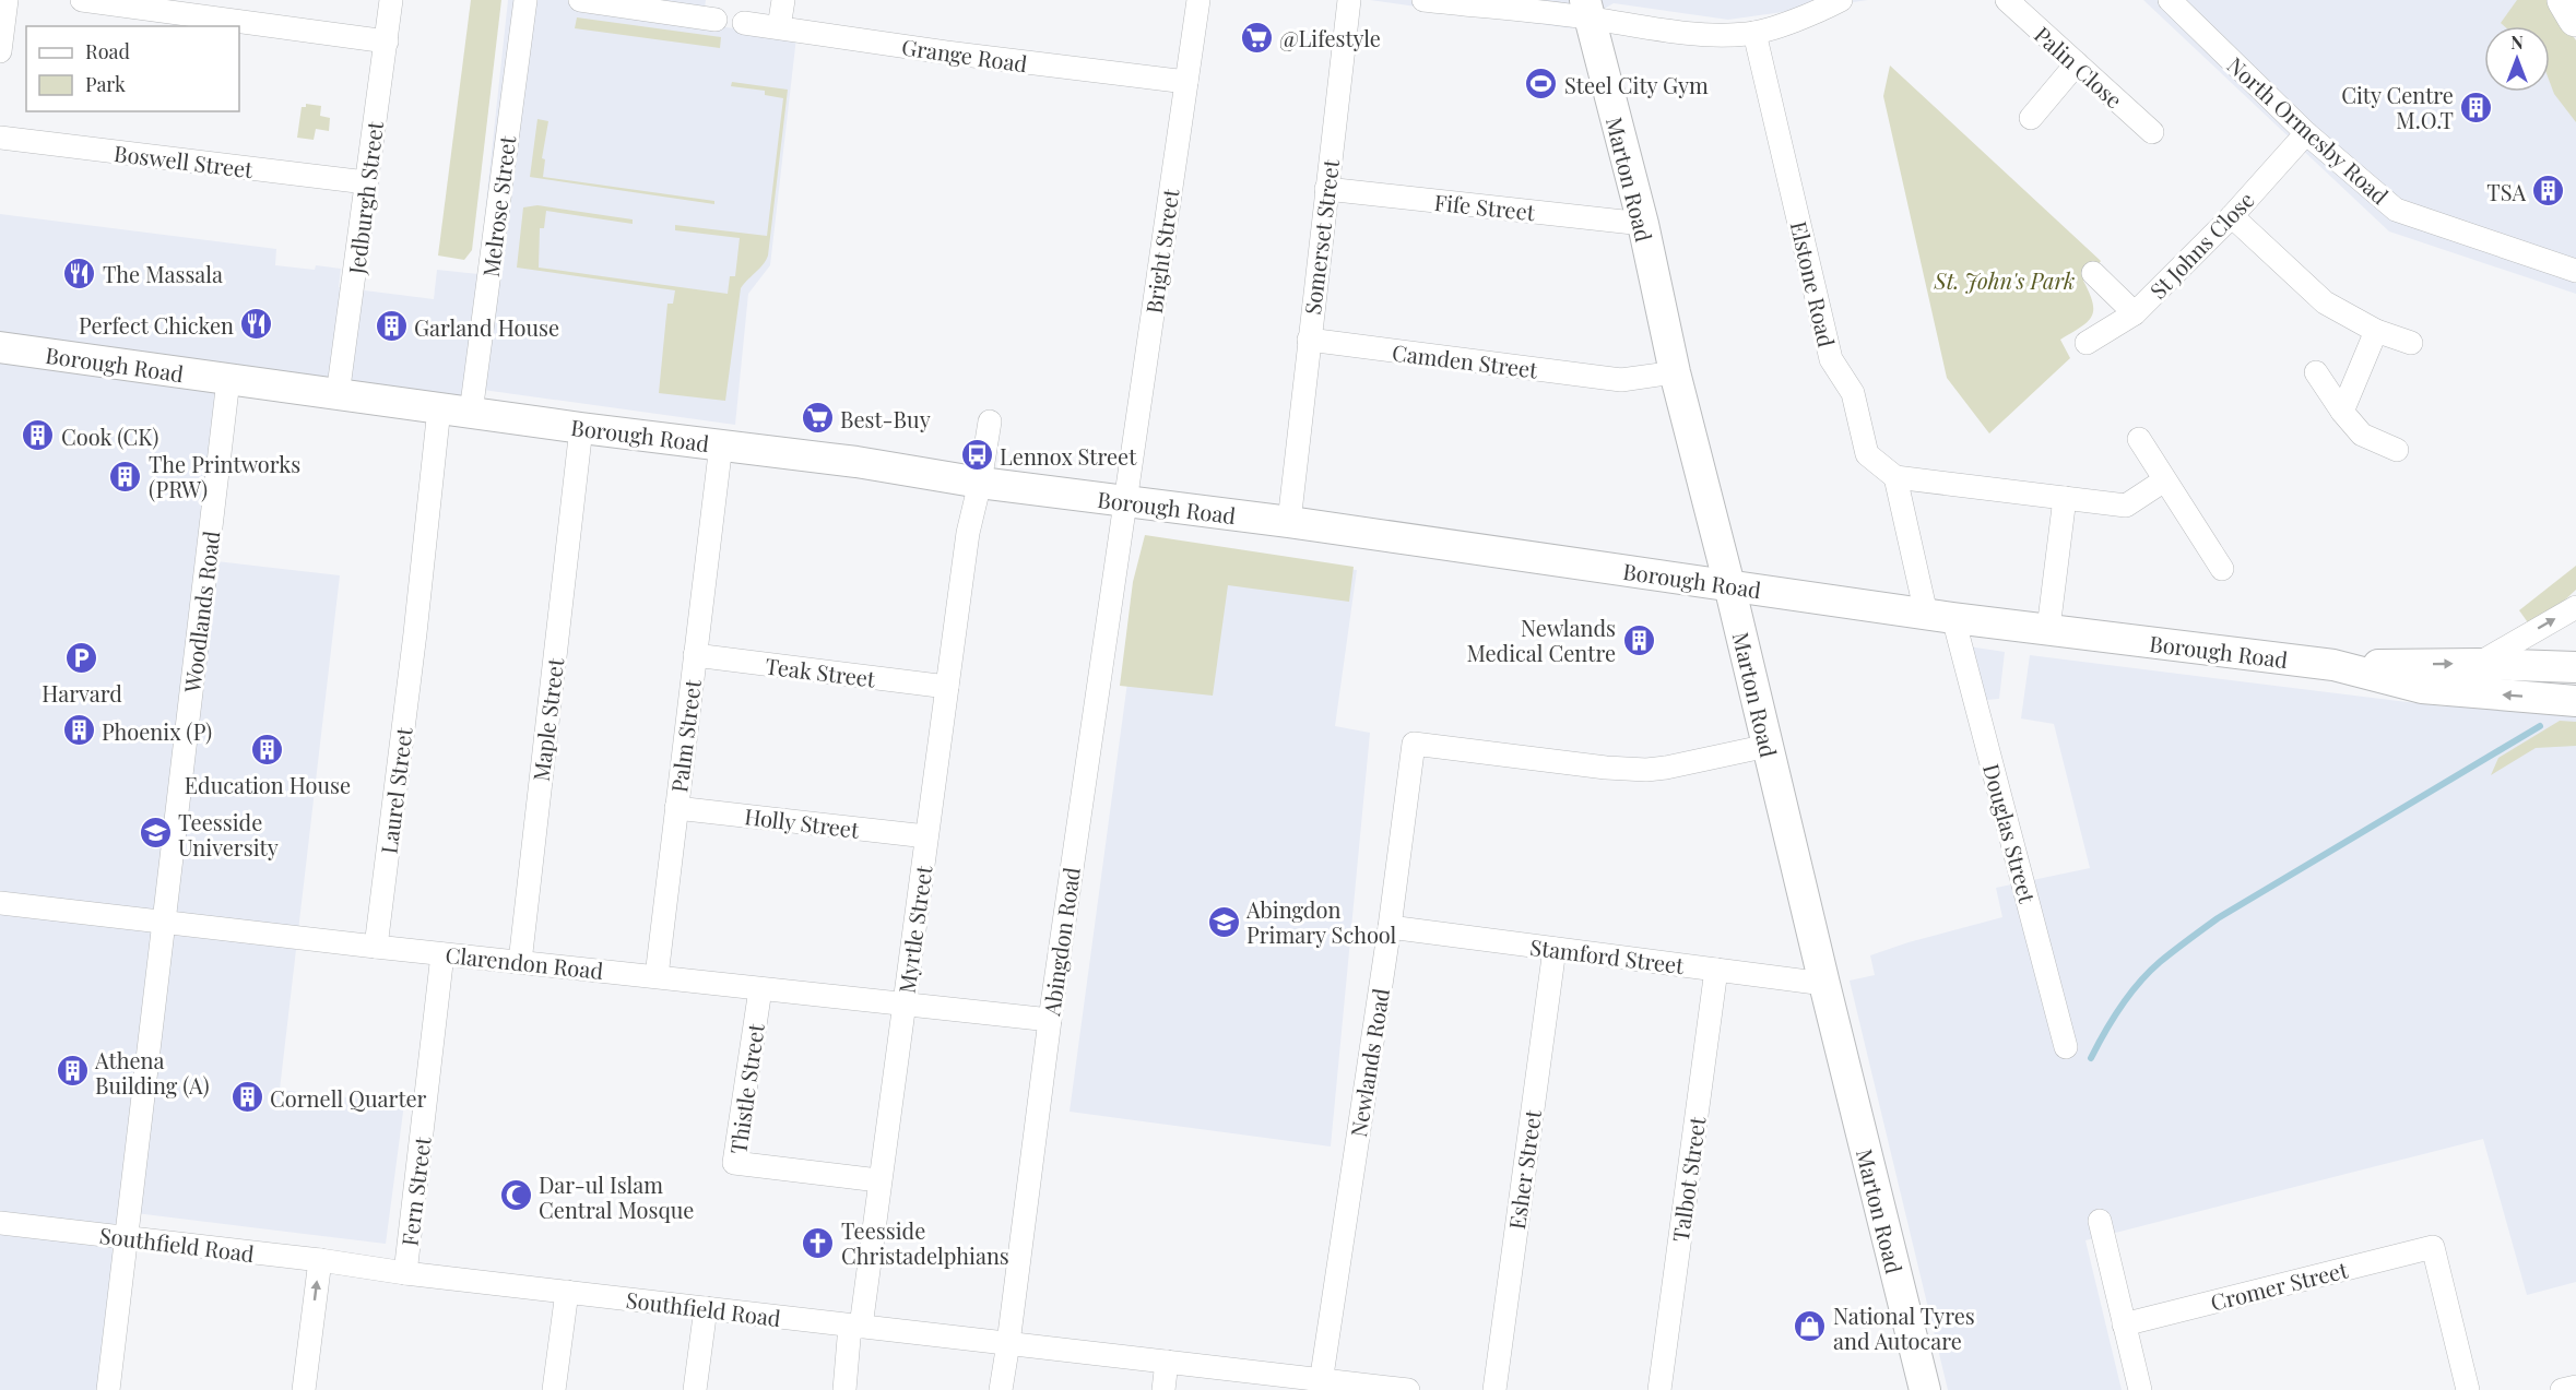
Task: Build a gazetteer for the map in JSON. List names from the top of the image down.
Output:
{
  "streets": {
    "street": [
      "Grange Road",
      "Palin Close",
      "North Ormesby Road",
      "Boswell Street",
      "Marton Road",
      "Jedburgh Street",
      "Melrose Street",
      "Fife Street",
      "Somerset Street",
      "St Johns Close",
      "Bright Street",
      "Elstone Road",
      "Camden Street",
      "Borough Road",
      "Woodlands Road",
      "Teak Street",
      "Maple Street",
      "Palm Street",
      "Laurel Street",
      "Holly Street",
      "Douglas Street",
      "Myrtle Street",
      "Abingdon Road",
      "Stamford Street",
      "Clarendon Road",
      "Newlands Road",
      "Thistle Street",
      "Esher Street",
      "Talbot Street",
      "Fern Street",
      "Southfield Road",
      "Cromer Street"
    ]
  },
  "crossings": [
    ["Grange Road", "Bright Street"],
    ["North Ormesby Road", "St Johns Close"],
    ["Boswell Street", "Jedburgh Street"],
    ["Marton Road", "Fife Street"],
    ["Marton Road", "Camden Street"],
    ["Marton Road", "Borough Road"],
    ["Marton Road", "Stamford Street"],
    ["Marton Road", "Newlands Road"],
    ["Jedburgh Street", "Borough Road"],
    ["Melrose Street", "Borough Road"],
    ["Fife Street", "Somerset Street"],
    ["Somerset Street", "Camden Street"],
    ["Somerset Street", "Borough Road"],
    ["Bright Street", "Borough Road"],
    ["Bright Street", "Abingdon Road"],
    ["Elstone Road", "Douglas Street"],
    ["Borough Road", "Woodlands Road"],
    ["Borough Road", "Maple Street"],
    ["Borough Road", "Palm Street"],
    ["Borough Road", "Laurel Street"],
    ["Borough Road", "Douglas Street"],
    ["Borough Road", "Myrtle Street"],
    ["Woodlands Road", "Clarendon Road"],
    ["Woodlands Road", "Southfield Road"],
    ["Teak Street", "Palm Street"],
    ["Teak Street", "Myrtle Street"],
    ["Maple Street", "Clarendon Road"],
    ["Palm Street", "Holly Street"],
    ["Palm Street", "Clarendon Road"],
    ["Laurel Street", "Clarendon Road"],
    ["Holly Street", "Myrtle Street"],
    ["Myrtle Street", "Clarendon Road"],
    ["Myrtle Street", "Thistle Street"],
    ["Myrtle Street", "Southfield Road"],
    ["Abingdon Road", "Clarendon Road"],
    ["Abingdon Road", "Southfield Road"],
    ["Stamford Street", "Newlands Road"],
    ["Stamford Street", "Esher Street"],
    ["Stamford Street", "Talbot Street"],
    ["Clarendon Road", "Thistle Street"],
    ["Clarendon Road", "Fern Street"],
    ["Newlands Road", "Southfield Road"],
    ["Fern Street", "Southfield Road"]
  ],
  "parks": ["St. John's Park"],
  "places": {
    "supermarket": ["@Lifestyle", "Best-Buy"],
    "sports": ["Steel City Gym"],
    "building": [
      "City Centre M.O.T",
      "TSA",
      "Garland House",
      "Cook (CK)",
      "The Printworks (PRW)",
      "Newlands Medical Centre",
      "Phoenix (P)",
      "Education House",
      "Athena Building (A)",
      "Cornell Quarter"
    ],
    "restaurant": ["The Massala", "Perfect Chicken"],
    "bus stop": ["Lennox Street"],
    "parking": ["Harvard"],
    "school or university": ["Teesside University", "Abingdon Primary School"],
    "mosque": ["Dar-ul Islam Central Mosque"],
    "church": ["Teesside Christadelphians"],
    "shop": ["National Tyres and Autocare"]
  },
  "legend": ["Road", "Park"],
  "north": "top"
}
